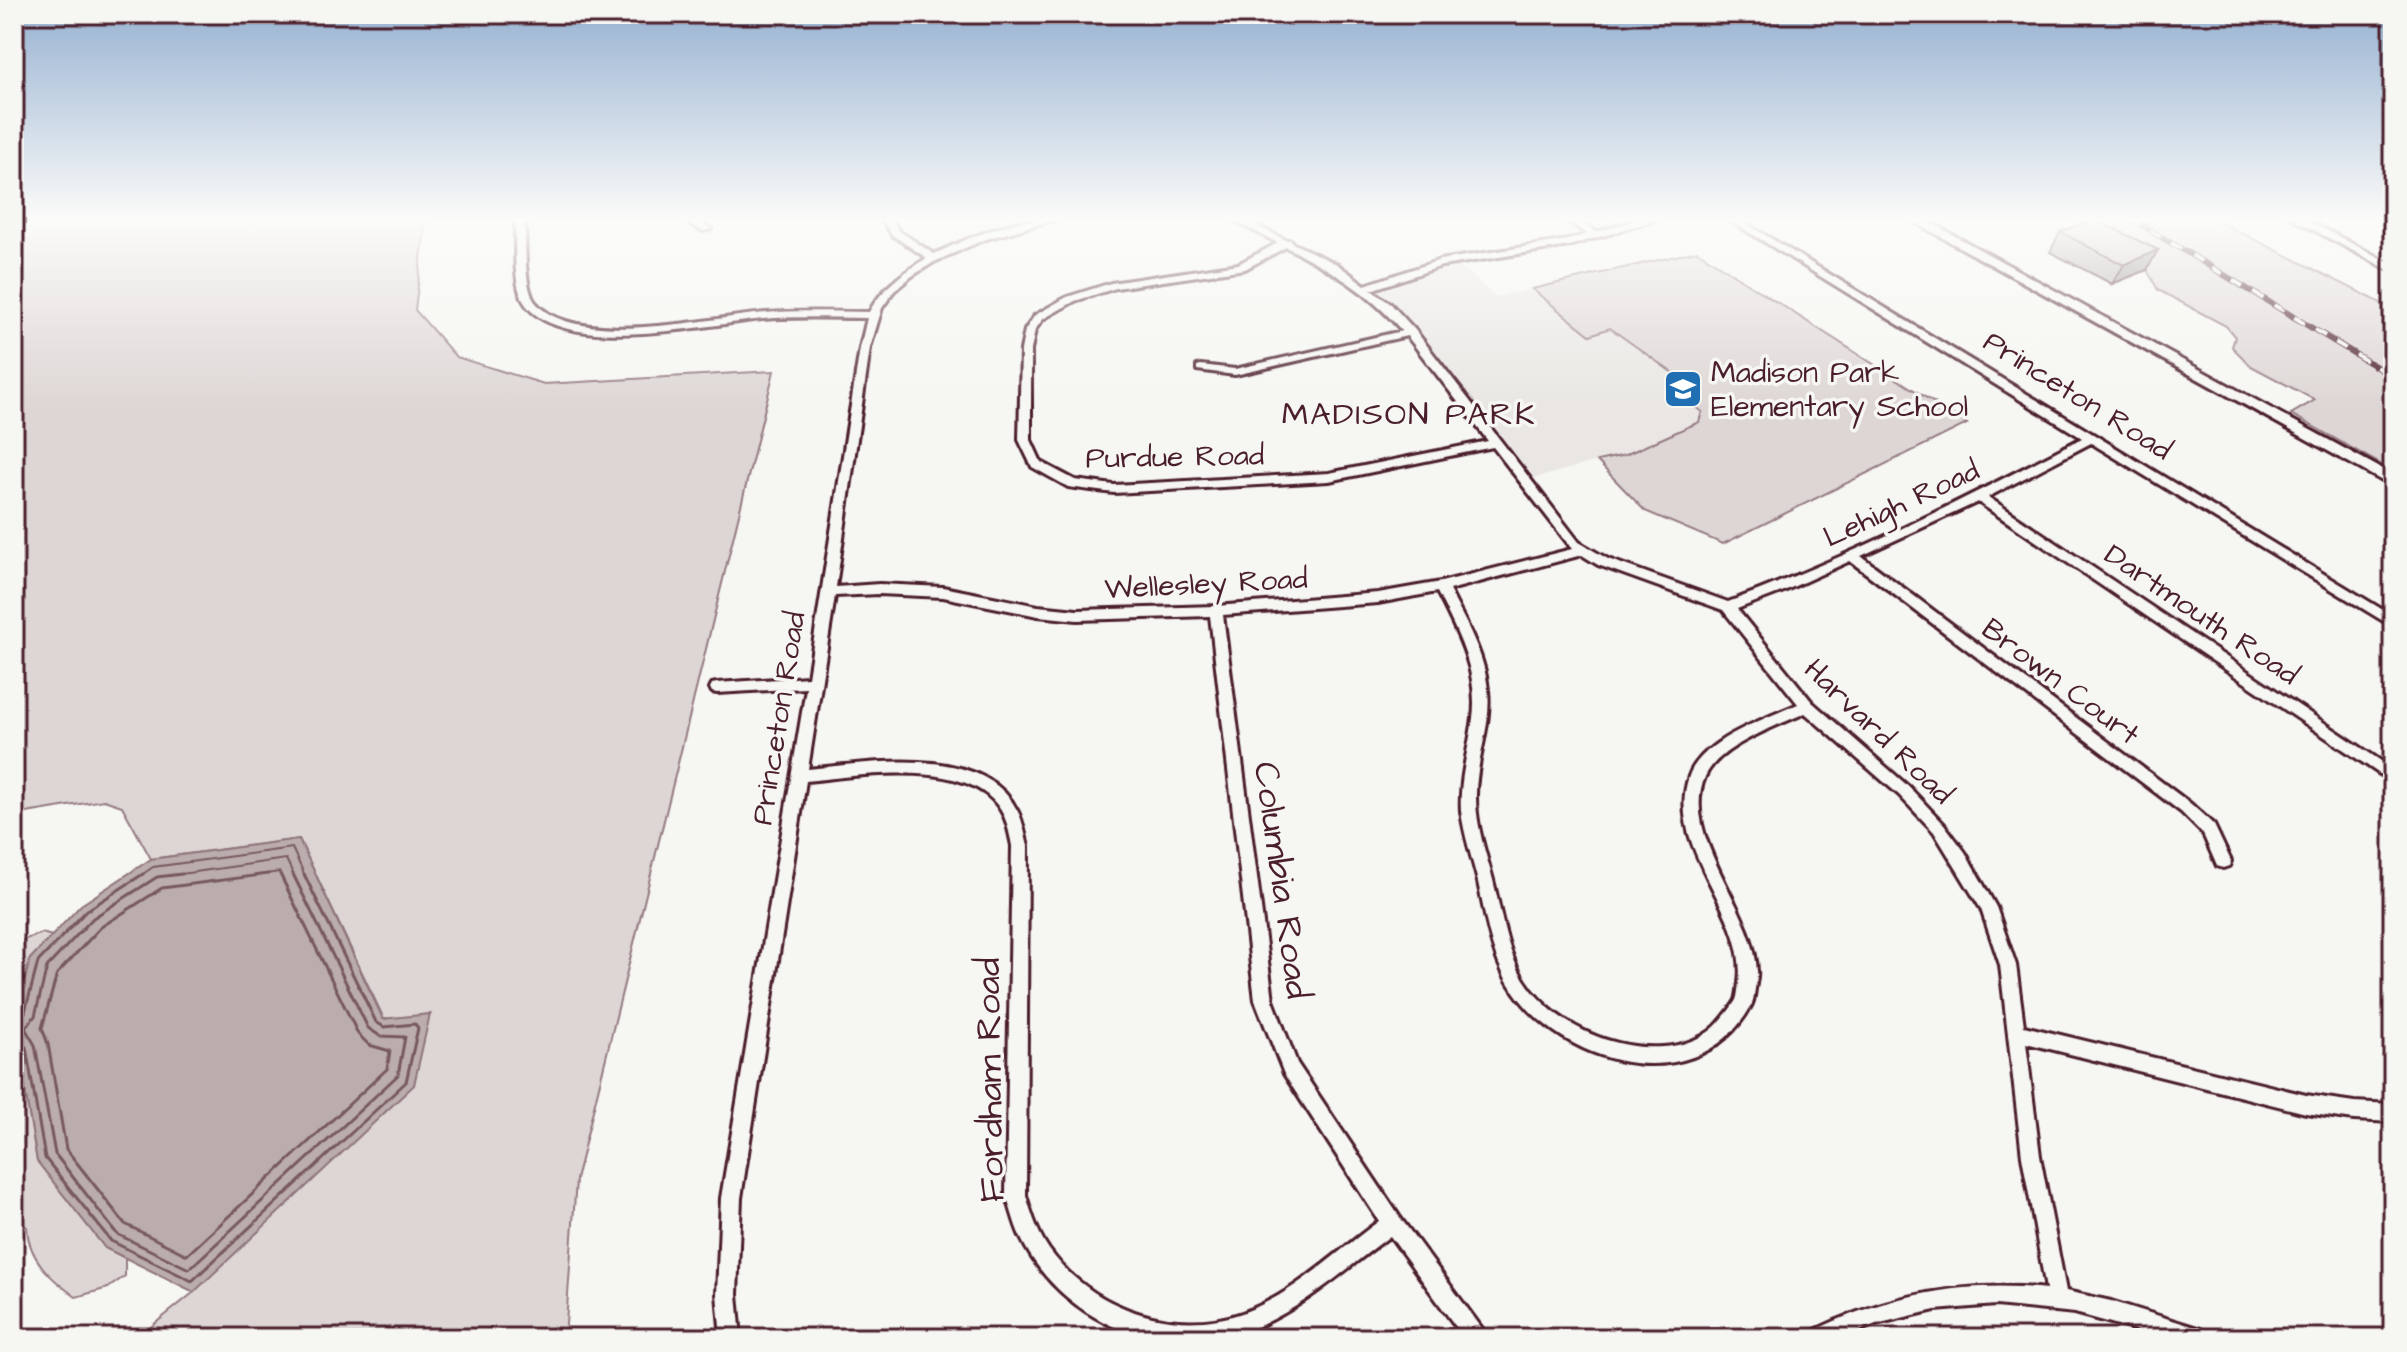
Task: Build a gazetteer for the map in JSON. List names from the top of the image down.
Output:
{
  "streets": {
    "street": [
      "Princeton Road",
      "Purdue Road",
      "Lehigh Road",
      "Wellesley Road",
      "Dartmouth Road",
      "Brown Court",
      "Harvard Road",
      "Columbia Road",
      "Fordham Road"
    ]
  },
  "crossings": [
    ["Princeton Road", "Lehigh Road"],
    ["Princeton Road", "Wellesley Road"],
    ["Princeton Road", "Fordham Road"],
    ["Lehigh Road", "Dartmouth Road"],
    ["Lehigh Road", "Brown Court"],
    ["Lehigh Road", "Harvard Road"],
    ["Wellesley Road", "Columbia Road"],
    ["Columbia Road", "Fordham Road"]
  ],
  "districts": ["MADISON PARK"],
  "places": {
    "school or university": ["Madison Park Elementary School"]
  }
}
